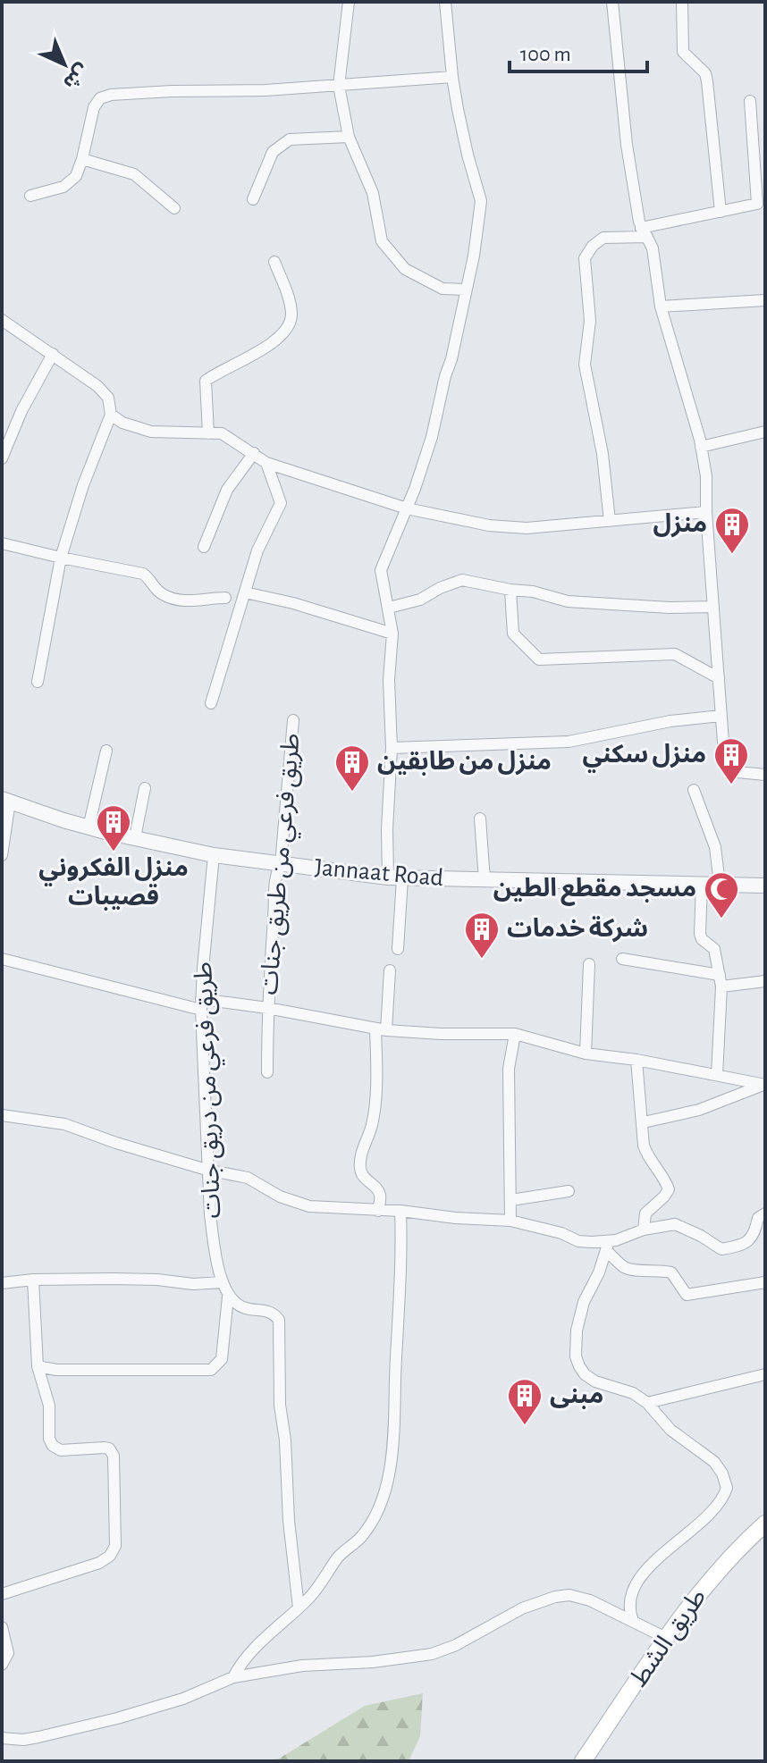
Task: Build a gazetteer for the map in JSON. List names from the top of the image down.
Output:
{
  "streets": {
    "main road": ["طريق الشط"],
    "street": ["طريق فرعي من طريق جنات", "Jannaat Road", "طريق فرعي من دريق جنات"]
  },
  "crossings": [
    ["طريق فرعي من طريق جنات", "Jannaat Road"],
    ["Jannaat Road", "طريق فرعي من دريق جنات"]
  ],
  "places": {
    "building": [
      "منزل",
      "منزل سكني",
      "منزل من طابقين",
      "منزل الفكروني قصيبات",
      "شركة خدمات",
      "مبنى"
    ],
    "mosque": ["مسجد مقطع الطين"]
  },
  "scale_bar": "100 m",
  "north": "bottom right"
}
